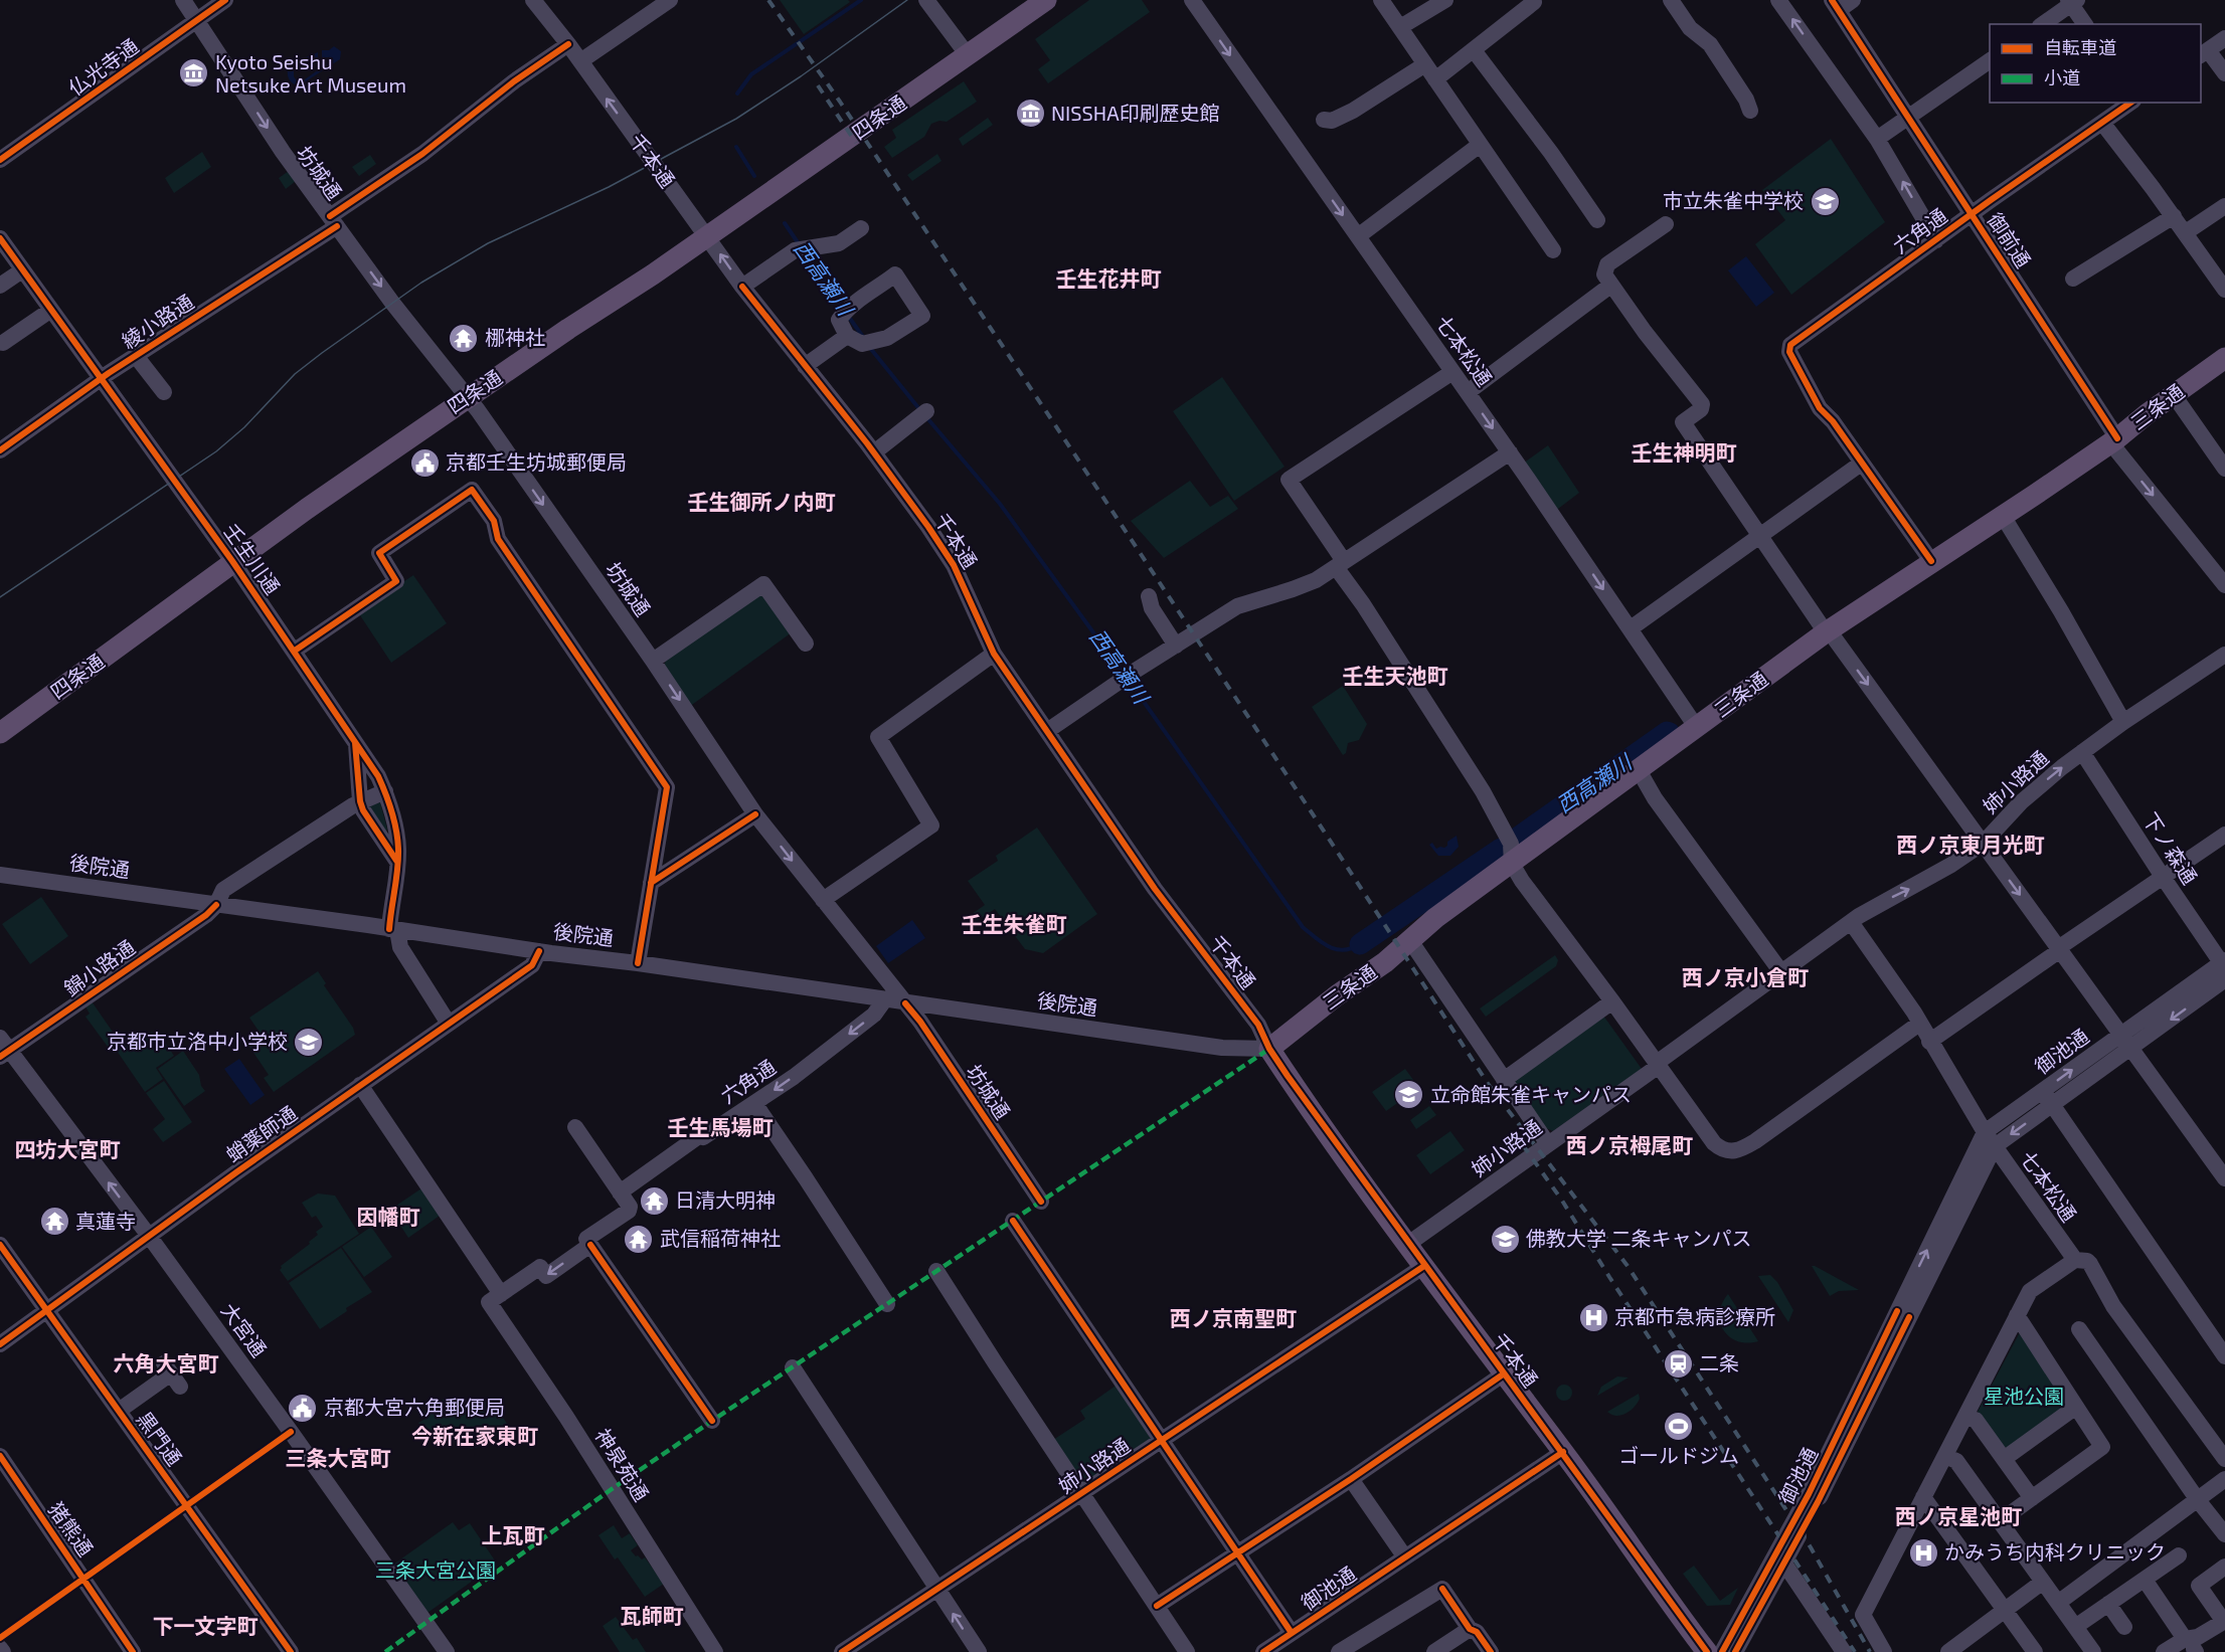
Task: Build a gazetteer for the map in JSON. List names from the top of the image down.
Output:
{
  "streets": {
    "main road": ["四条通", "千本通", "三条通"],
    "street": [
      "仏光寺通",
      "坊城通",
      "六角通",
      "御前通",
      "綾小路通",
      "七本松通",
      "壬生川通",
      "姉小路通",
      "下ノ森通",
      "後院通",
      "錦小路通",
      "御池通",
      "蛸薬師通",
      "大宮通",
      "黒門通",
      "神泉苑通",
      "猪熊通"
    ]
  },
  "crossings": [
    ["仏光寺通", "坊城通"],
    ["四条通", "千本通"],
    ["四条通", "坊城通"],
    ["四条通", "壬生川通"],
    ["千本通", "綾小路通"],
    ["千本通", "三条通"],
    ["千本通", "姉小路通"],
    ["千本通", "後院通"],
    ["千本通", "御池通"],
    ["坊城通", "綾小路通"],
    ["坊城通", "後院通"],
    ["六角通", "御前通"],
    ["六角通", "後院通"],
    ["御前通", "三条通"],
    ["綾小路通", "壬生川通"],
    ["七本松通", "三条通"],
    ["七本松通", "姉小路通"],
    ["七本松通", "御池通"],
    ["三条通", "後院通"],
    ["壬生川通", "後院通"],
    ["壬生川通", "錦小路通"],
    ["姉小路通", "下ノ森通"],
    ["下ノ森通", "御池通"],
    ["後院通", "錦小路通"],
    ["後院通", "蛸薬師通"],
    ["錦小路通", "大宮通"],
    ["蛸薬師通", "大宮通"],
    ["蛸薬師通", "黒門通"],
    ["蛸薬師通", "神泉苑通"]
  ],
  "one_way": ["坊城通", "七本松通"],
  "districts": [
    "壬生花井町",
    "壬生神明町",
    "壬生御所ノ内町",
    "壬生天池町",
    "西ノ京東月光町",
    "壬生朱雀町",
    "西ノ京小倉町",
    "壬生馬場町",
    "西ノ京栂尾町",
    "四坊大宮町",
    "因幡町",
    "西ノ京南聖町",
    "六角大宮町",
    "今新在家東町",
    "三条大宮町",
    "西ノ京星池町",
    "上瓦町",
    "瓦師町",
    "下一文字町"
  ],
  "water": ["西高瀬川"],
  "parks": ["星池公園", "三条大宮公園"],
  "places": {
    "museum": ["Kyoto Seishu Netsuke Art Museum", "NISSHA印刷歴史館"],
    "school or university": [
      "市立朱雀中学校",
      "京都市立洛中小学校",
      "立命館朱雀キャンパス",
      "佛教大学 二条キャンパス"
    ],
    "temple": [
      "梛神社",
      "日清大明神",
      "真蓮寺",
      "武信稲荷神社"
    ],
    "public building": ["京都壬生坊城郵便局", "京都大宮六角郵便局"],
    "hospital": ["京都市急病診療所", "かみうち内科クリニック"],
    "station": ["二条"],
    "sports": ["ゴールドジム"]
  },
  "legend": ["自転車道", "小道"]
}
